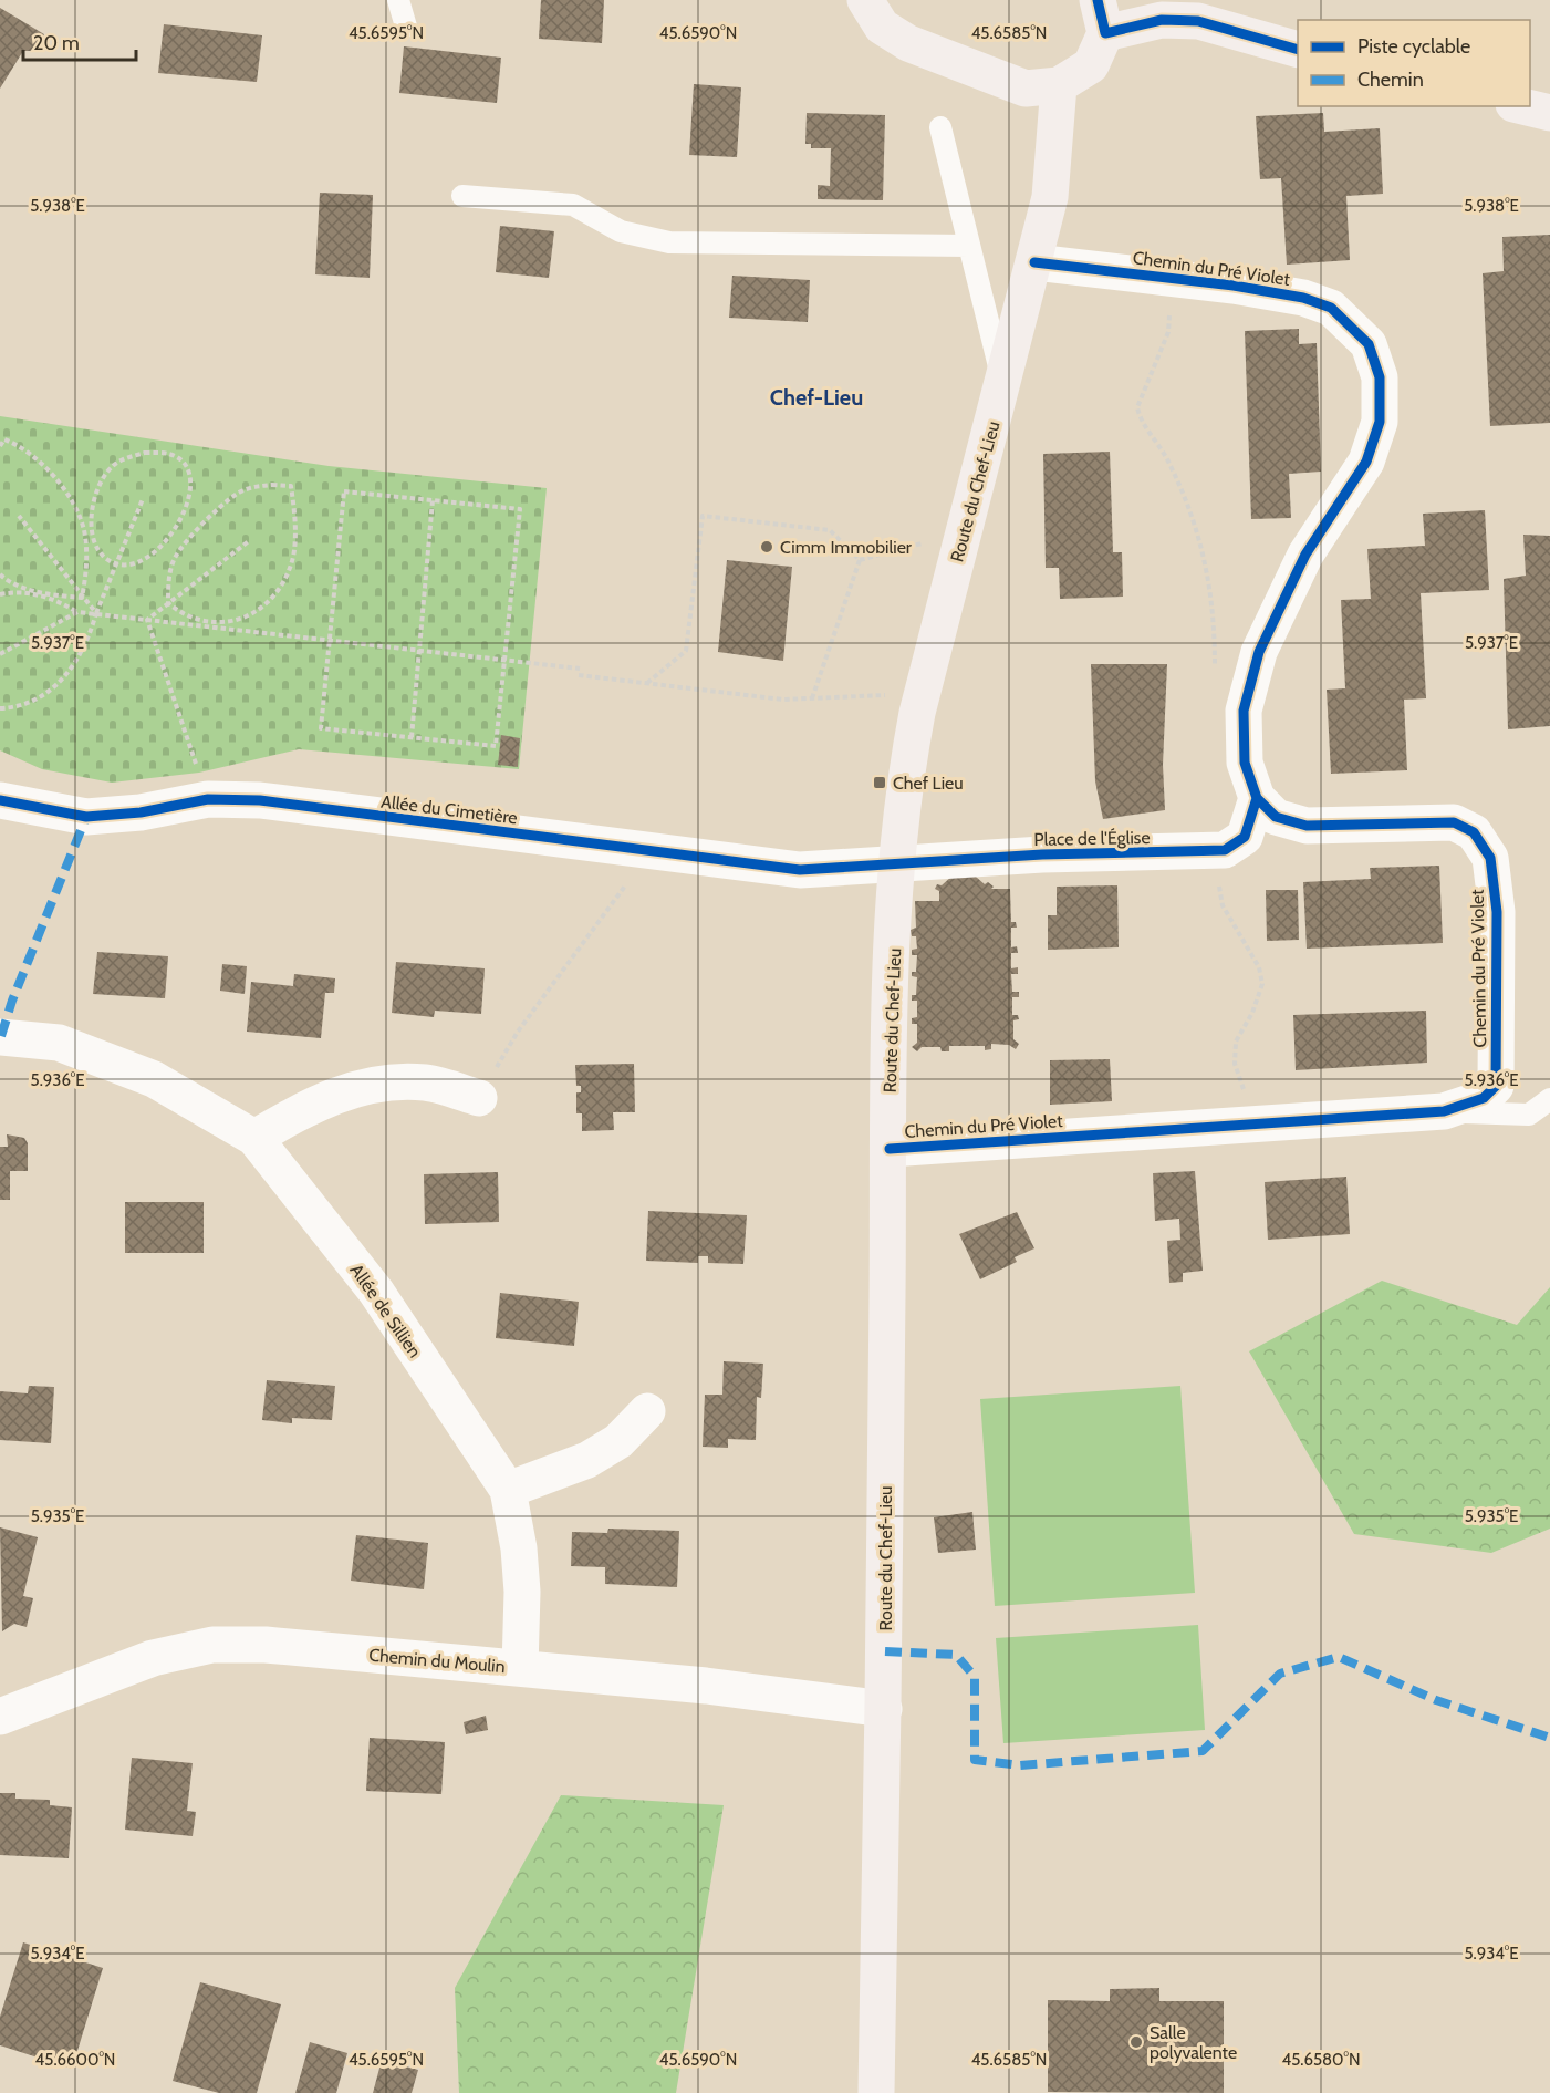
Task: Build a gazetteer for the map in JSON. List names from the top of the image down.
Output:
{
  "streets": {
    "main road": ["Route du Chef-Lieu"],
    "street": [
      "Chemin du Pré Violet",
      "Allée du Cimetière",
      "Place de l'Église",
      "Allée de Sillien",
      "Chemin du Moulin"
    ]
  },
  "crossings": [
    ["Chemin du Pré Violet", "Route du Chef-Lieu"],
    ["Chemin du Pré Violet", "Place de l'Église"],
    ["Route du Chef-Lieu", "Allée du Cimetière"],
    ["Route du Chef-Lieu", "Place de l'Église"],
    ["Route du Chef-Lieu", "Chemin du Moulin"],
    ["Allée du Cimetière", "Place de l'Église"],
    ["Allée de Sillien", "Chemin du Moulin"]
  ],
  "districts": ["Chef-Lieu"],
  "places": {
    "other": ["Cimm Immobilier", "Salle polyvalente"],
    "transit": ["Chef Lieu"]
  },
  "legend": ["Piste cyclable", "Chemin"],
  "scale_bar": "20 m",
  "coordinates": [
    "45.6595°N",
    "45.6590°N",
    "45.6585°N",
    "5.938°E",
    "5.937°E",
    "5.936°E",
    "5.935°E",
    "5.934°E",
    "45.6600°N",
    "45.6580°N"
  ]
}
